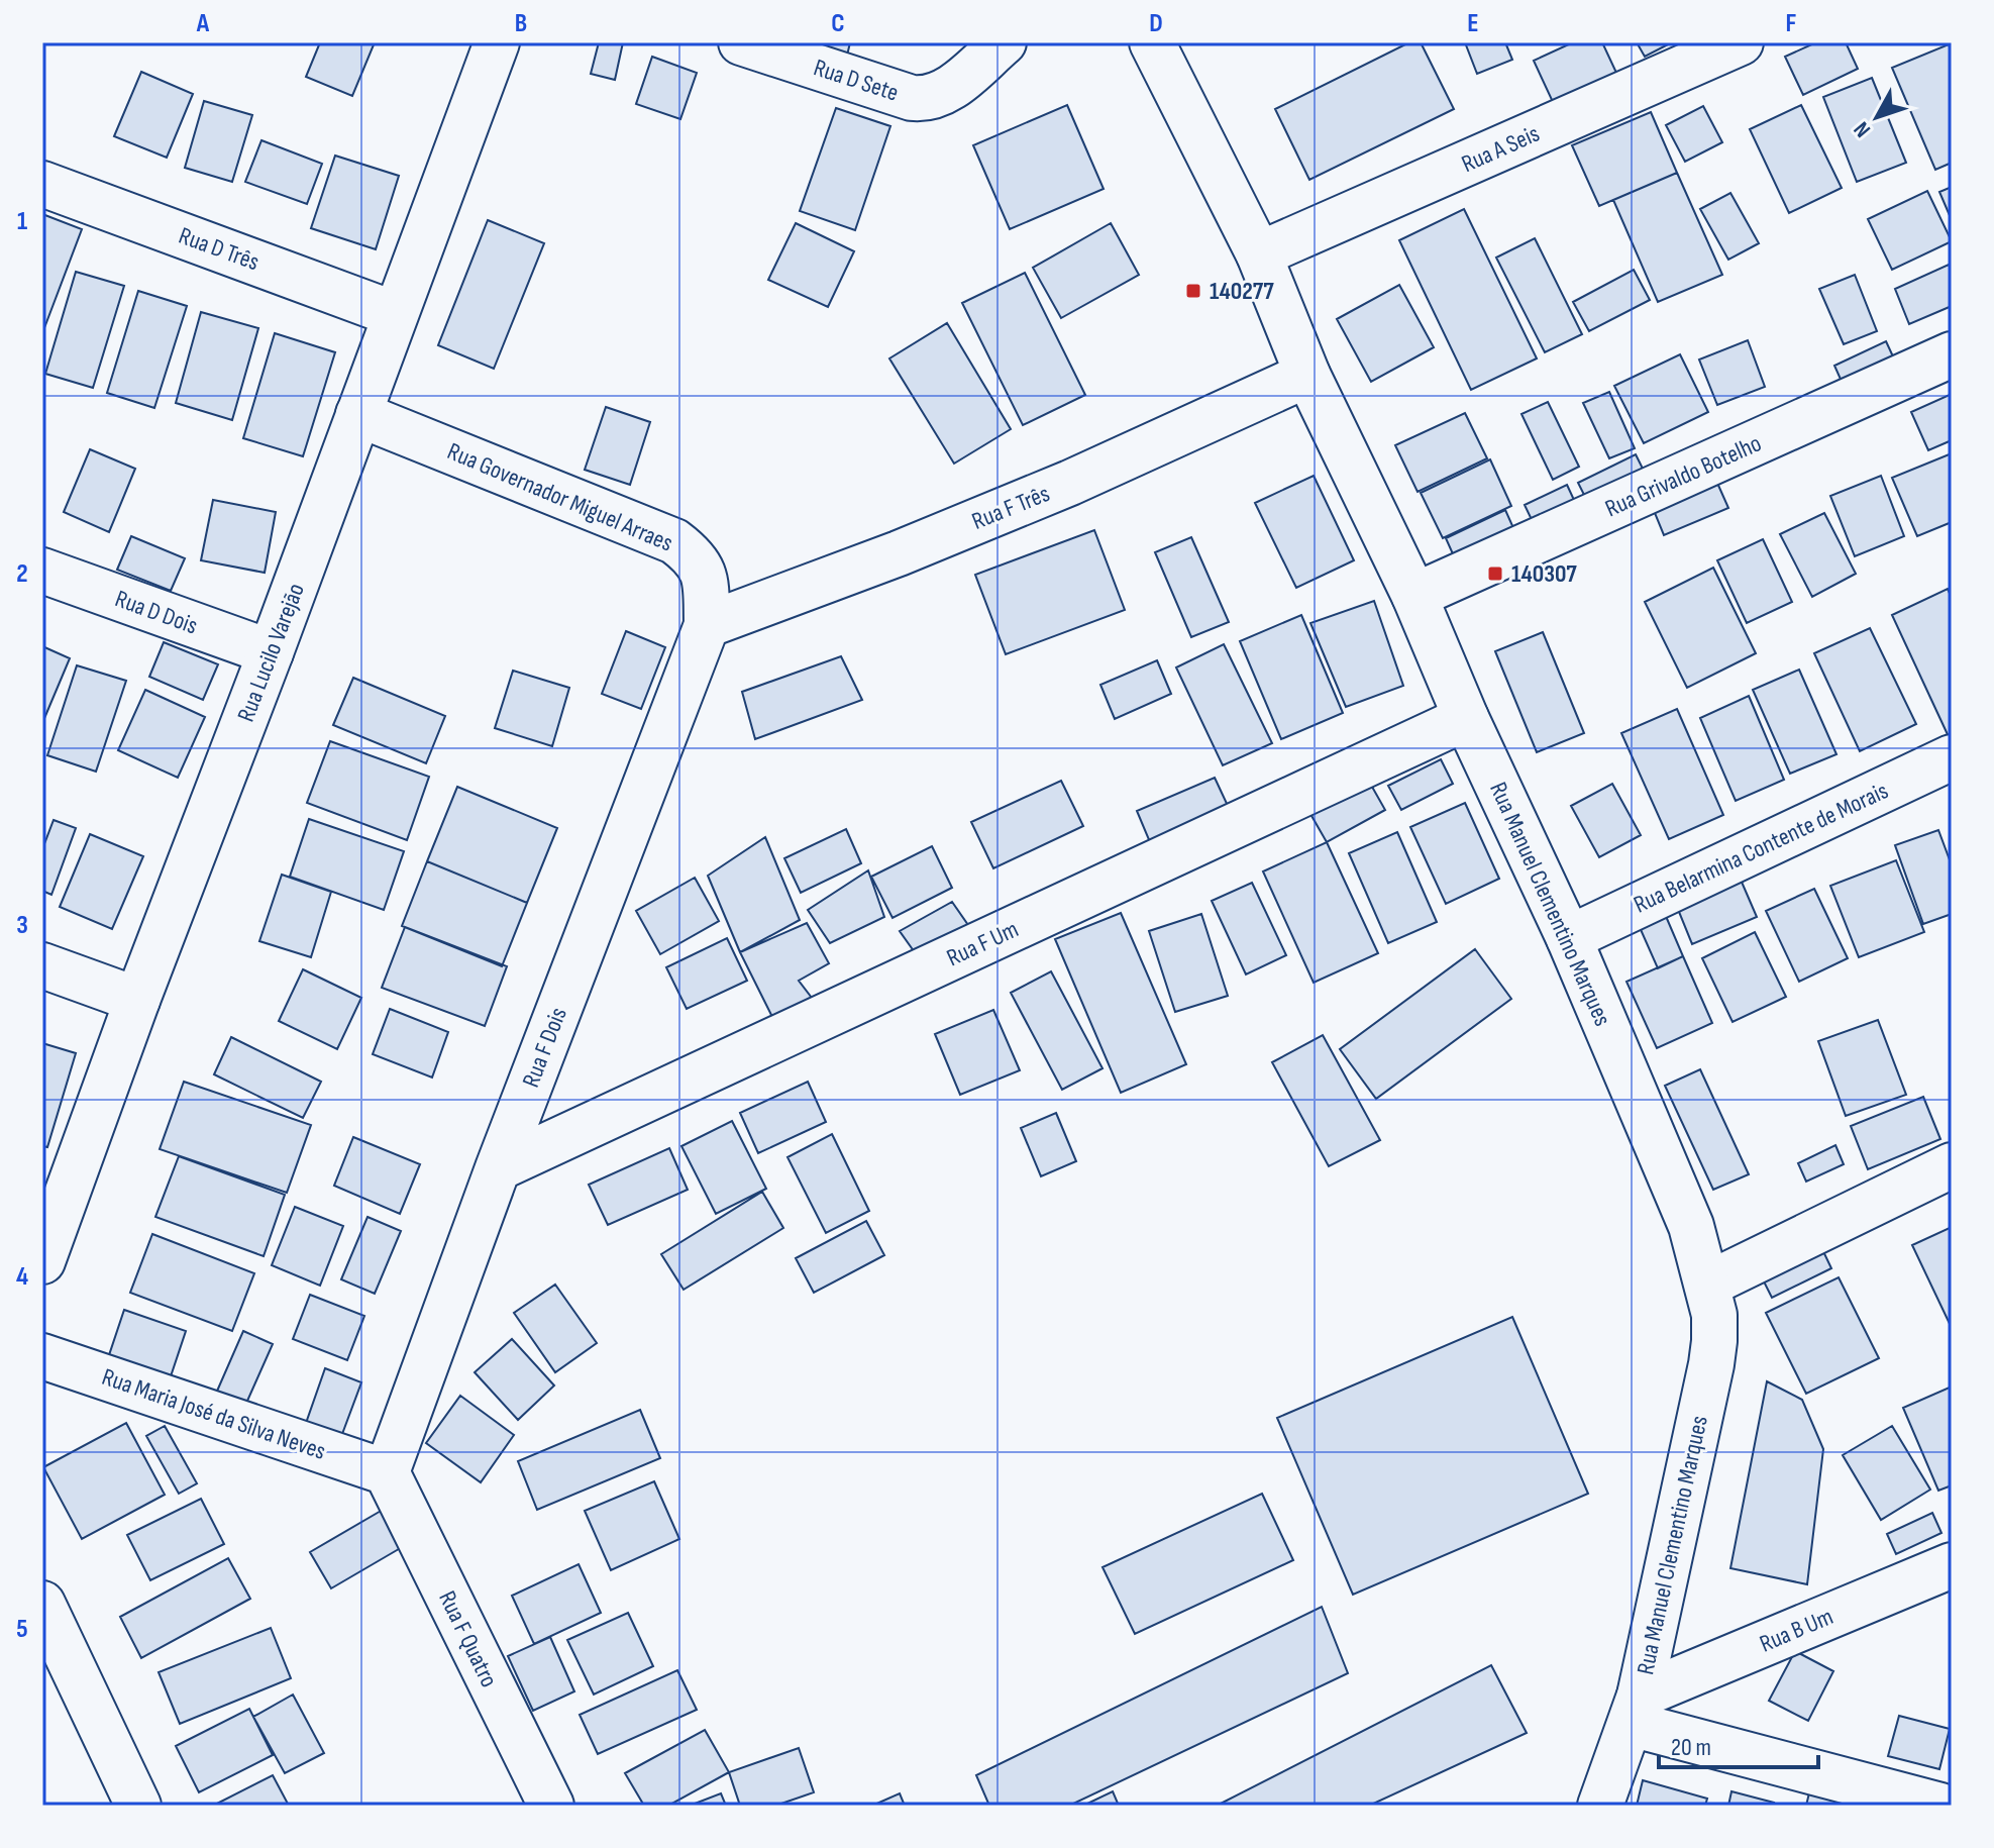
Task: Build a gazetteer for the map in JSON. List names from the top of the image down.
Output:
{
  "streets": {
    "street": [
      "Rua D Sete",
      "Rua A Seis",
      "Rua D Três",
      "Rua Grivaldo Botelho",
      "Rua Governador Miguel Arraes",
      "Rua F Três",
      "Rua D Dois",
      "Rua Lucilo Varejão",
      "Rua Belarmina Contente de Morais",
      "Rua Manuel Clementino Marques",
      "Rua F Um",
      "Rua F Dois",
      "Rua Maria José da Silva Neves",
      "Rua B Um",
      "Rua F Quatro"
    ]
  },
  "crossings": [
    ["Rua A Seis", "Rua Manuel Clementino Marques"],
    ["Rua D Três", "Rua Lucilo Varejão"],
    ["Rua Grivaldo Botelho", "Rua Manuel Clementino Marques"],
    ["Rua Governador Miguel Arraes", "Rua F Três"],
    ["Rua Governador Miguel Arraes", "Rua Lucilo Varejão"],
    ["Rua Governador Miguel Arraes", "Rua F Dois"],
    ["Rua F Três", "Rua Manuel Clementino Marques"],
    ["Rua F Três", "Rua F Dois"],
    ["Rua D Dois", "Rua Lucilo Varejão"],
    ["Rua Belarmina Contente de Morais", "Rua Manuel Clementino Marques"],
    ["Rua Manuel Clementino Marques", "Rua F Um"],
    ["Rua Manuel Clementino Marques", "Rua B Um"],
    ["Rua F Um", "Rua F Dois"],
    ["Rua F Dois", "Rua Maria José da Silva Neves"],
    ["Rua F Dois", "Rua F Quatro"],
    ["Rua Maria José da Silva Neves", "Rua F Quatro"]
  ],
  "places": {
    "transit": ["140277", "140307"]
  },
  "scale_bar": "20 m",
  "north": "bottom left",
  "grid": {
    "columns": [
      "A",
      "B",
      "C",
      "D",
      "E",
      "F"
    ],
    "rows": [
      "1",
      "2",
      "3",
      "4",
      "5"
    ]
  }
}
